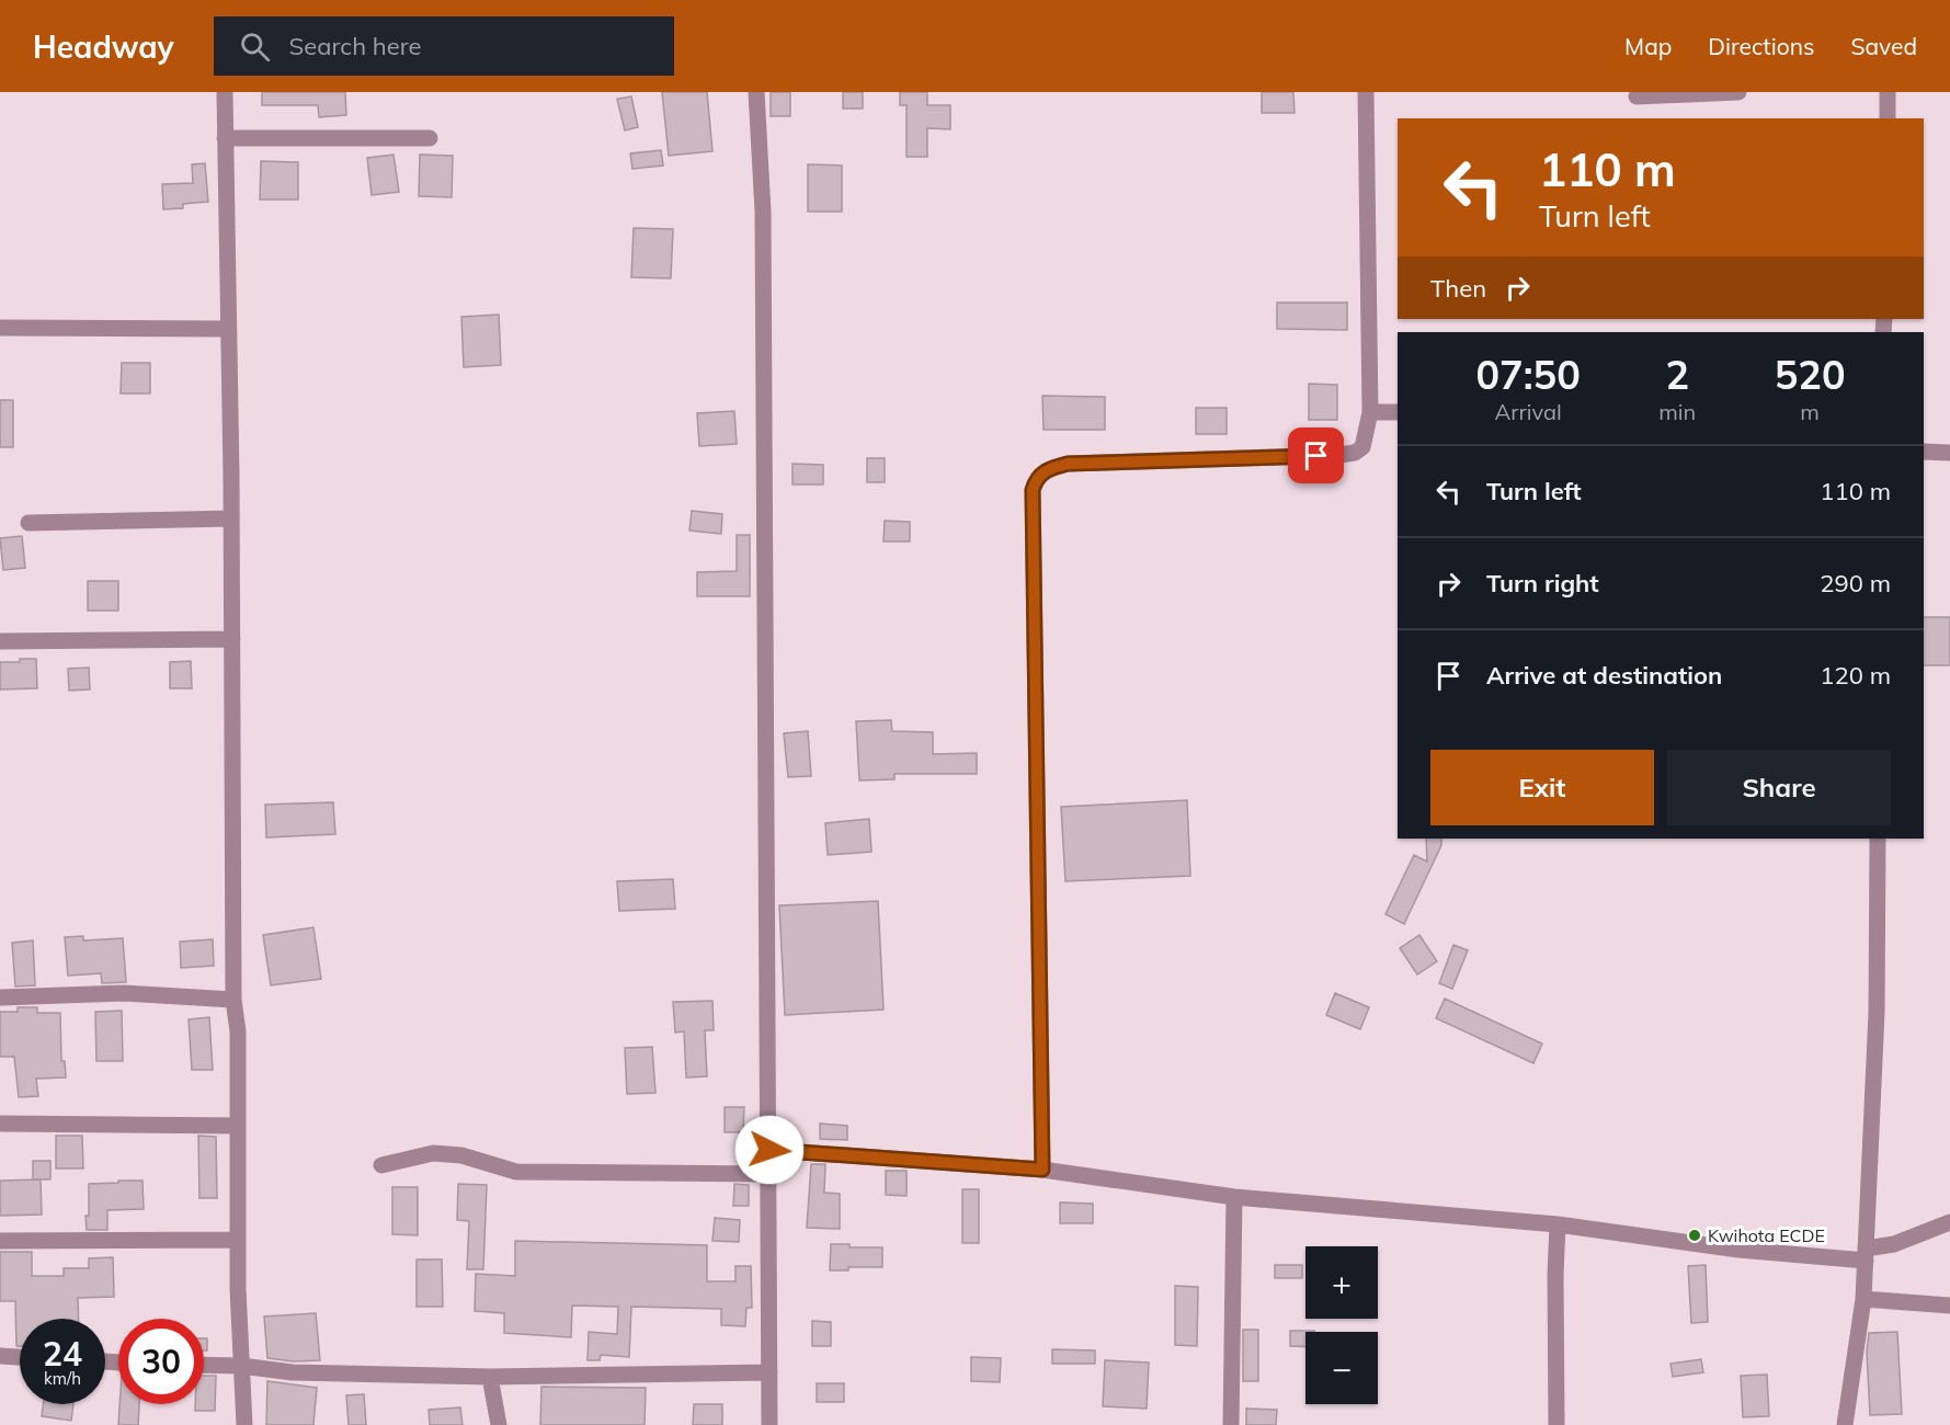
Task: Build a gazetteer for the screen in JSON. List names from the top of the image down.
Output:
{
  "places": ["Kwihota ECDE"],
  "page": {
    "header": "Headway",
    "search": "Search here",
    "nav": ["Map", "Directions", "Saved"],
    "turn": ["110 m", "Turn left"],
    "then": "Then",
    "eta": [
      "07:50",
      "Arrival",
      "2",
      "min",
      "520",
      "m"
    ],
    "list": [
      {
        "name": "Turn left",
        "value": "110 m"
      },
      {
        "name": "Turn right",
        "value": "290 m"
      },
      {
        "name": "Arrive at destination",
        "value": "120 m"
      }
    ],
    "buttons": ["Exit", "Share"],
    "map_buttons": ["+", "−"],
    "speed": "24 km/h",
    "limit": "30"
  }
}
